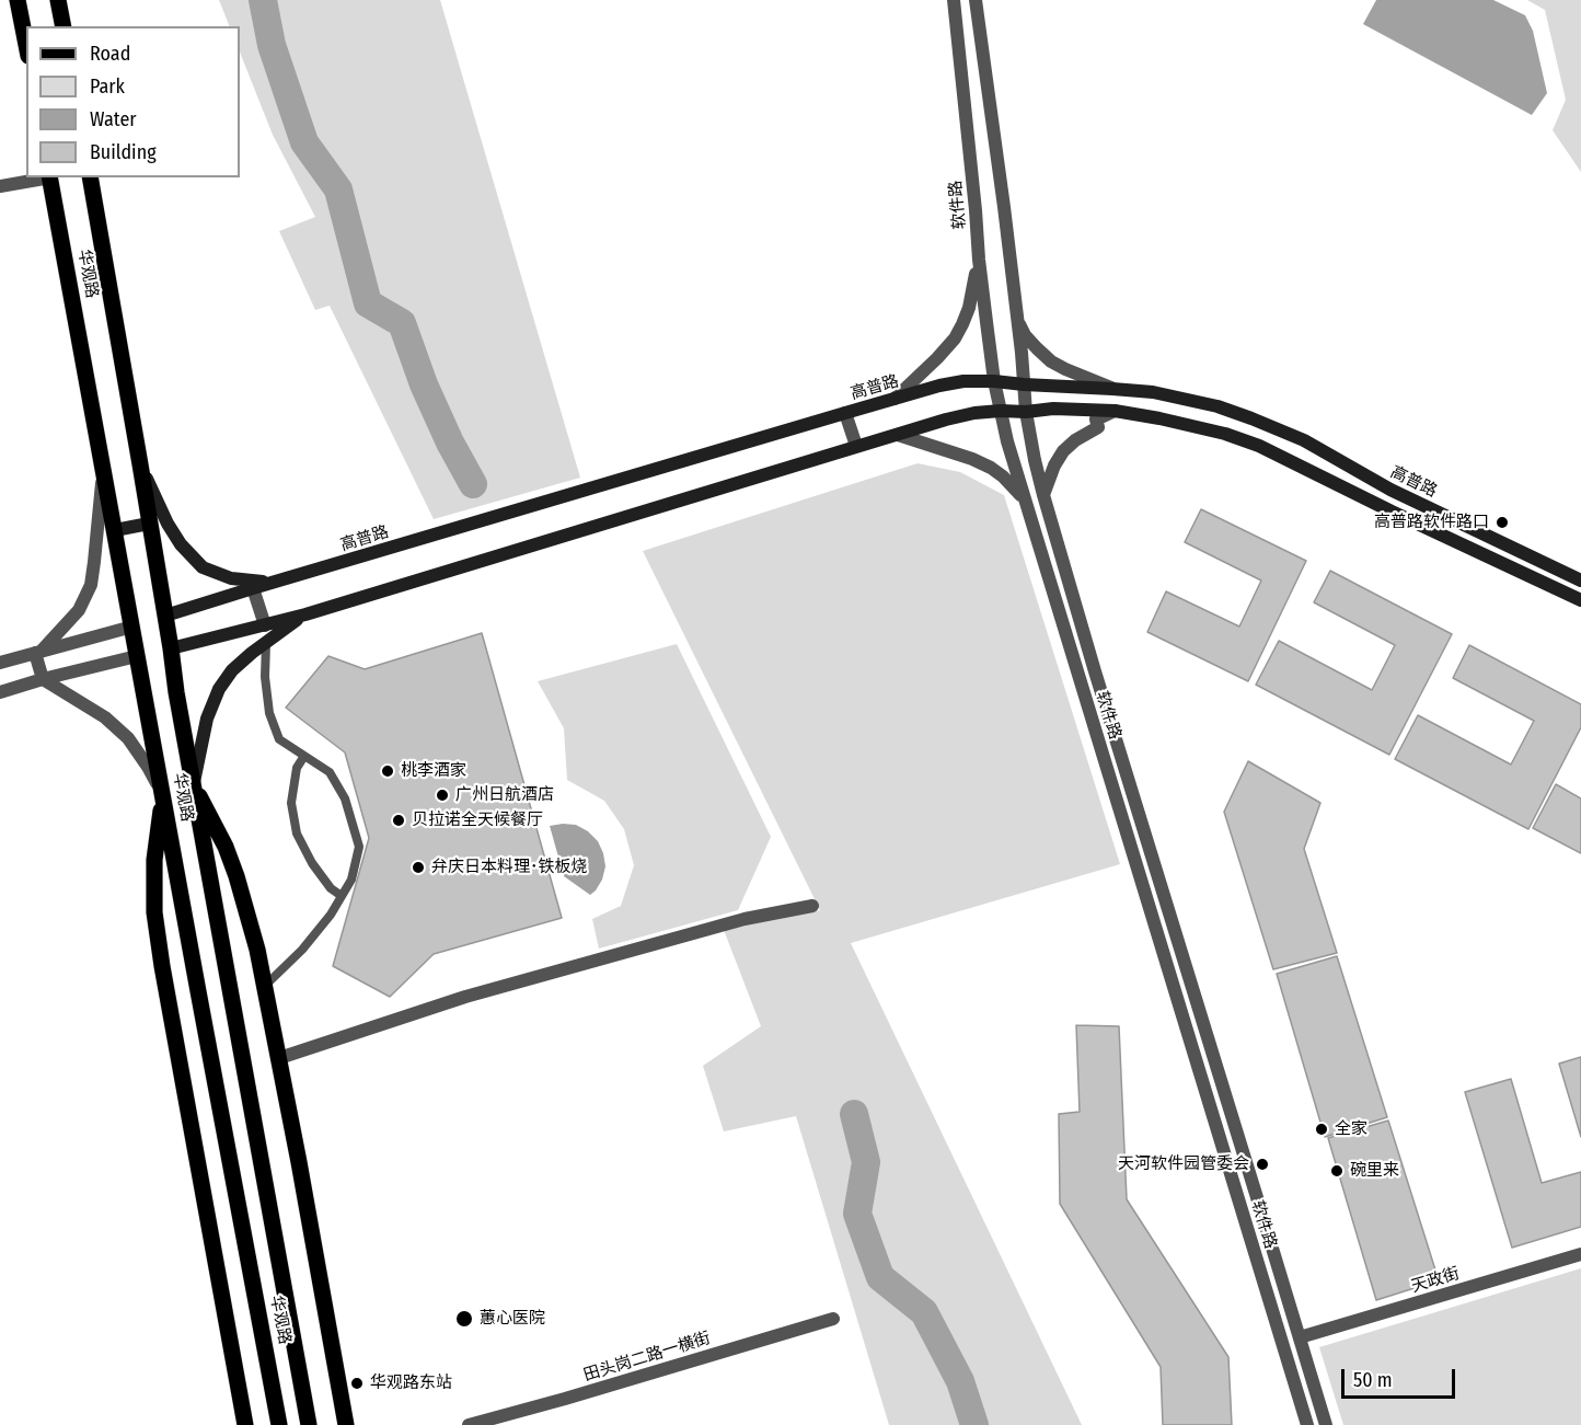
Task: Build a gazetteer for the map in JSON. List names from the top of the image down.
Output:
{
  "streets": {
    "main road": ["华观路", "高普路"],
    "street": ["软件路", "天政街", "田头岗二路一横街"]
  },
  "crossings": [
    ["软件路", "高普路"],
    ["软件路", "天政街"],
    ["华观路", "高普路"]
  ],
  "places": [
    "高普路软件路口",
    "桃李酒家",
    "广州日航酒店",
    "贝拉诺全天候餐厅",
    "弁庆日本料理･铁板烧",
    "全家",
    "天河软件园管委会",
    "碗里来",
    "蕙心医院",
    "华观路东站"
  ],
  "legend": [
    "Road",
    "Park",
    "Water",
    "Building"
  ],
  "scale_bar": "50 m"
}
